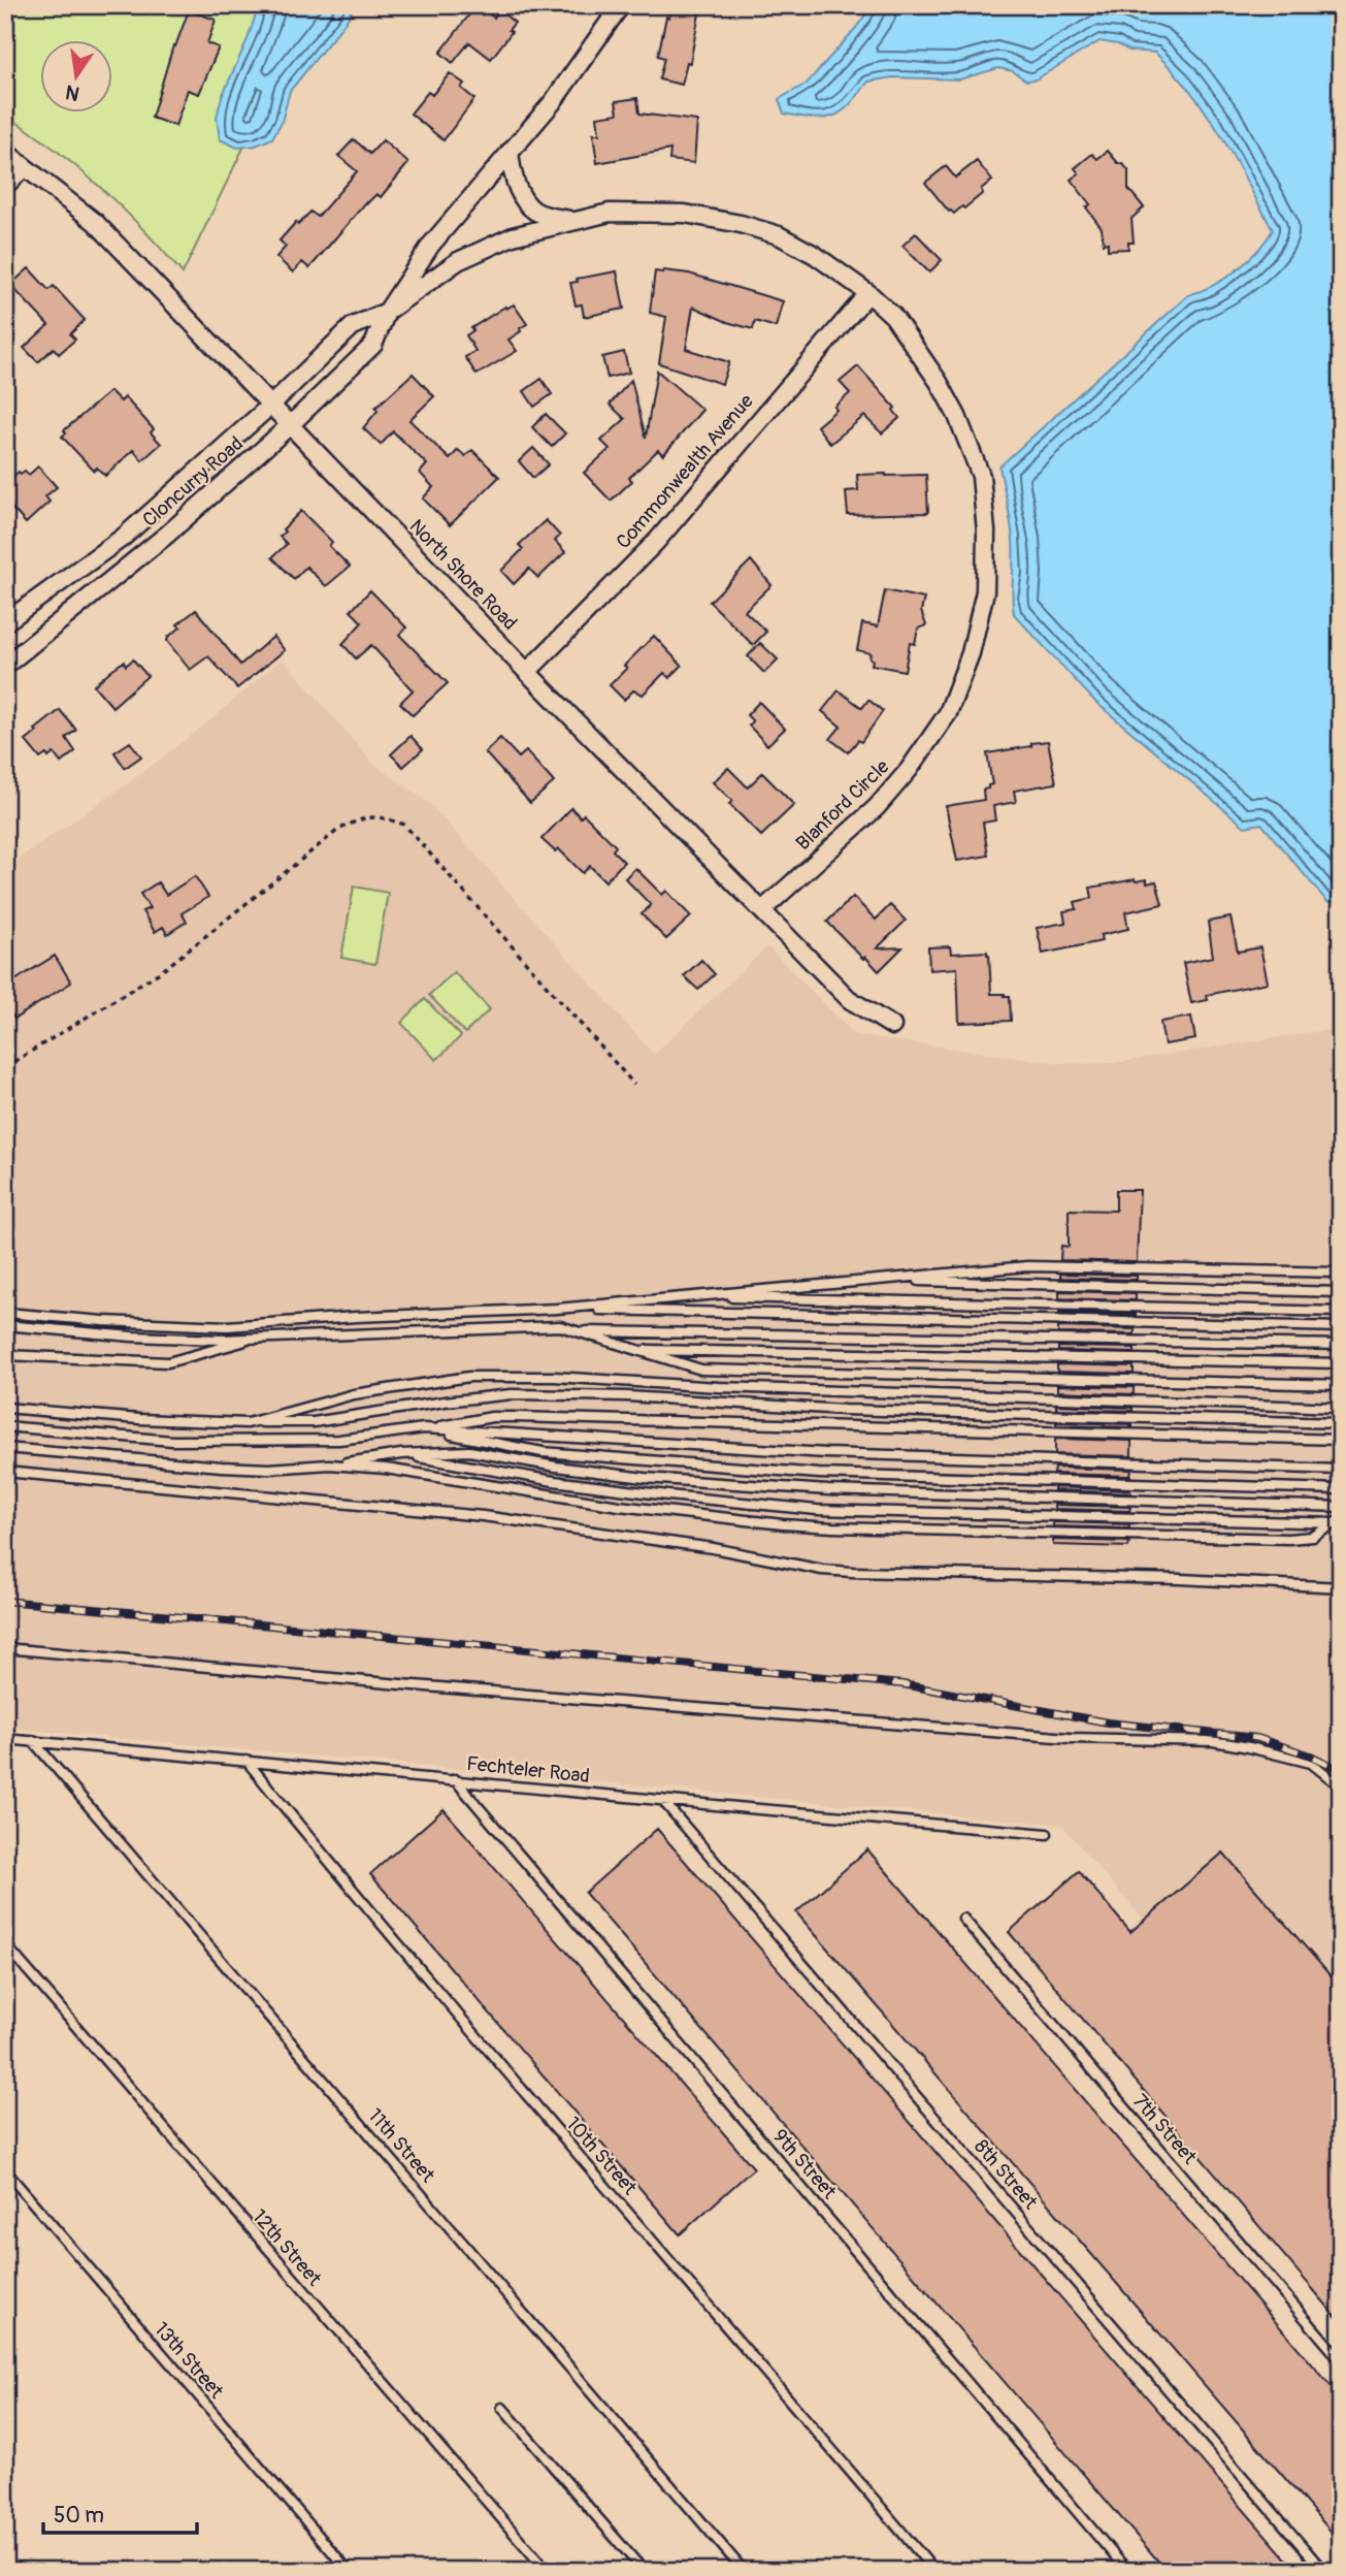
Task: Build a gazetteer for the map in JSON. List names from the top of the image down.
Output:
{
  "streets": {
    "street": [
      "Commonwealth Avenue",
      "Cloncurry Road",
      "North Shore Road",
      "Blanford Circle"
    ],
    "lane": [
      "Fechteler Road",
      "7th Street",
      "11th Street",
      "10th Street",
      "9th Street",
      "8th Street",
      "12th Street",
      "13th Street"
    ]
  },
  "crossings": [
    ["Commonwealth Avenue", "North Shore Road"],
    ["Commonwealth Avenue", "Blanford Circle"],
    ["Cloncurry Road", "North Shore Road"],
    ["Cloncurry Road", "Blanford Circle"],
    ["North Shore Road", "Blanford Circle"],
    ["Fechteler Road", "11th Street"],
    ["Fechteler Road", "10th Street"],
    ["Fechteler Road", "9th Street"],
    ["Fechteler Road", "8th Street"]
  ],
  "scale_bar": "50 m",
  "north": "bottom"
}
